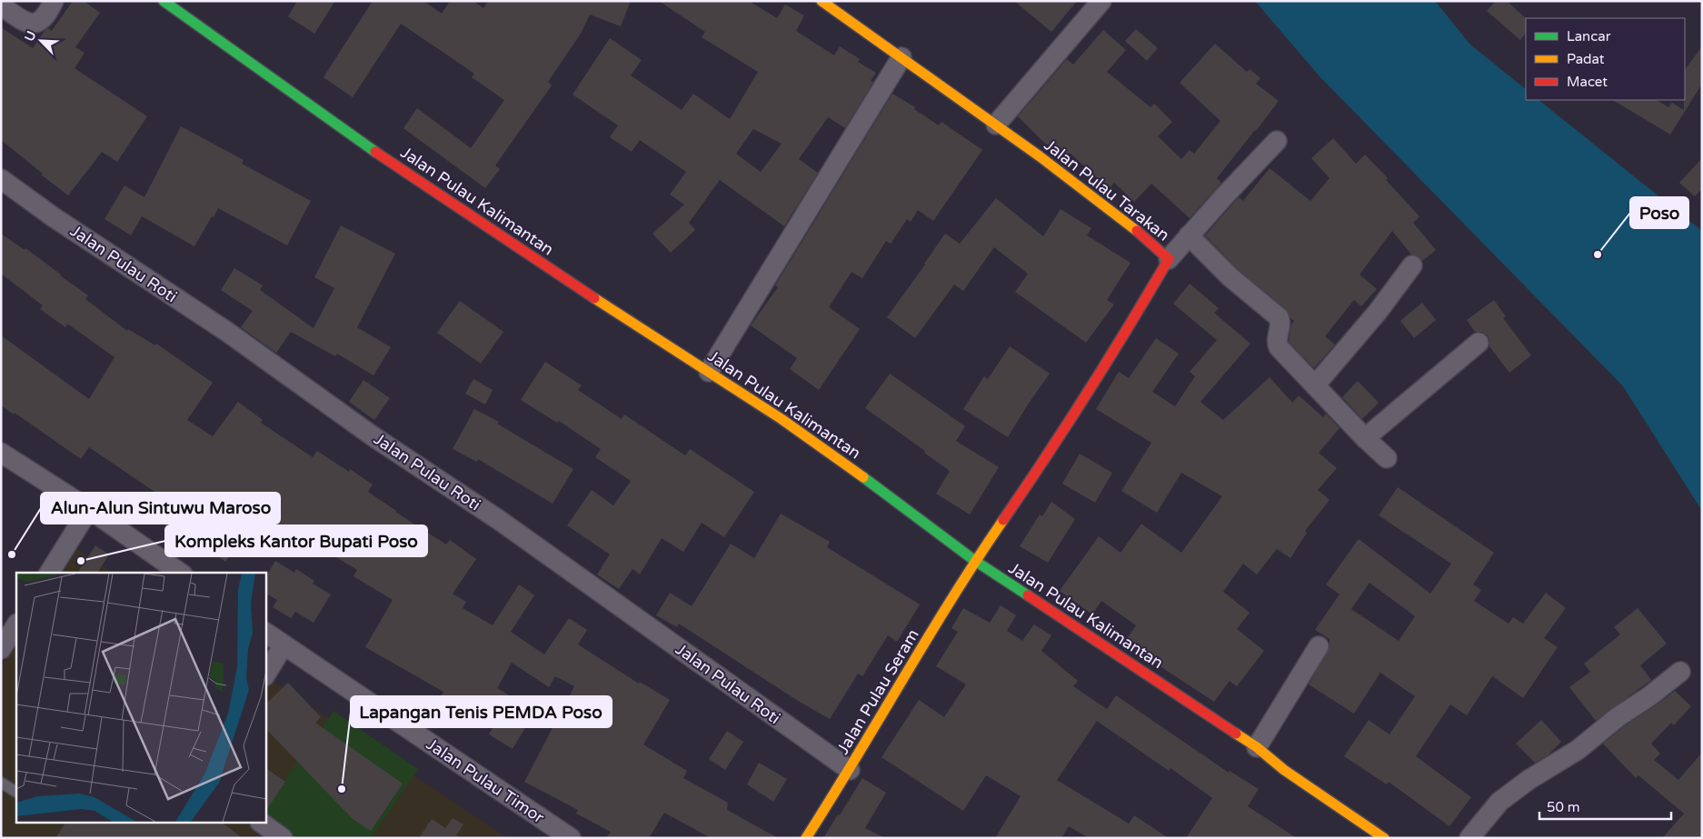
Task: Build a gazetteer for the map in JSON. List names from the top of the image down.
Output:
{
  "streets": {
    "street": [
      "Jalan Pulau Tarakan",
      "Jalan Pulau Kalimantan",
      "Jalan Pulau Roti",
      "Jalan Pulau Seram",
      "Jalan Pulau Timor"
    ]
  },
  "crossings": [
    ["Jalan Pulau Tarakan", "Jalan Pulau Kalimantan"],
    ["Jalan Pulau Tarakan", "Jalan Pulau Seram"],
    ["Jalan Pulau Kalimantan", "Jalan Pulau Seram"],
    ["Jalan Pulau Roti", "Jalan Pulau Seram"]
  ],
  "places": [
    "Poso",
    "Alun-Alun Sintuwu Maroso",
    "Kompleks Kantor Bupati Poso",
    "Lapangan Tenis PEMDA Poso"
  ],
  "legend": ["Lancar", "Padat", "Macet"],
  "scale_bar": "50 m",
  "north": "top left"
}
